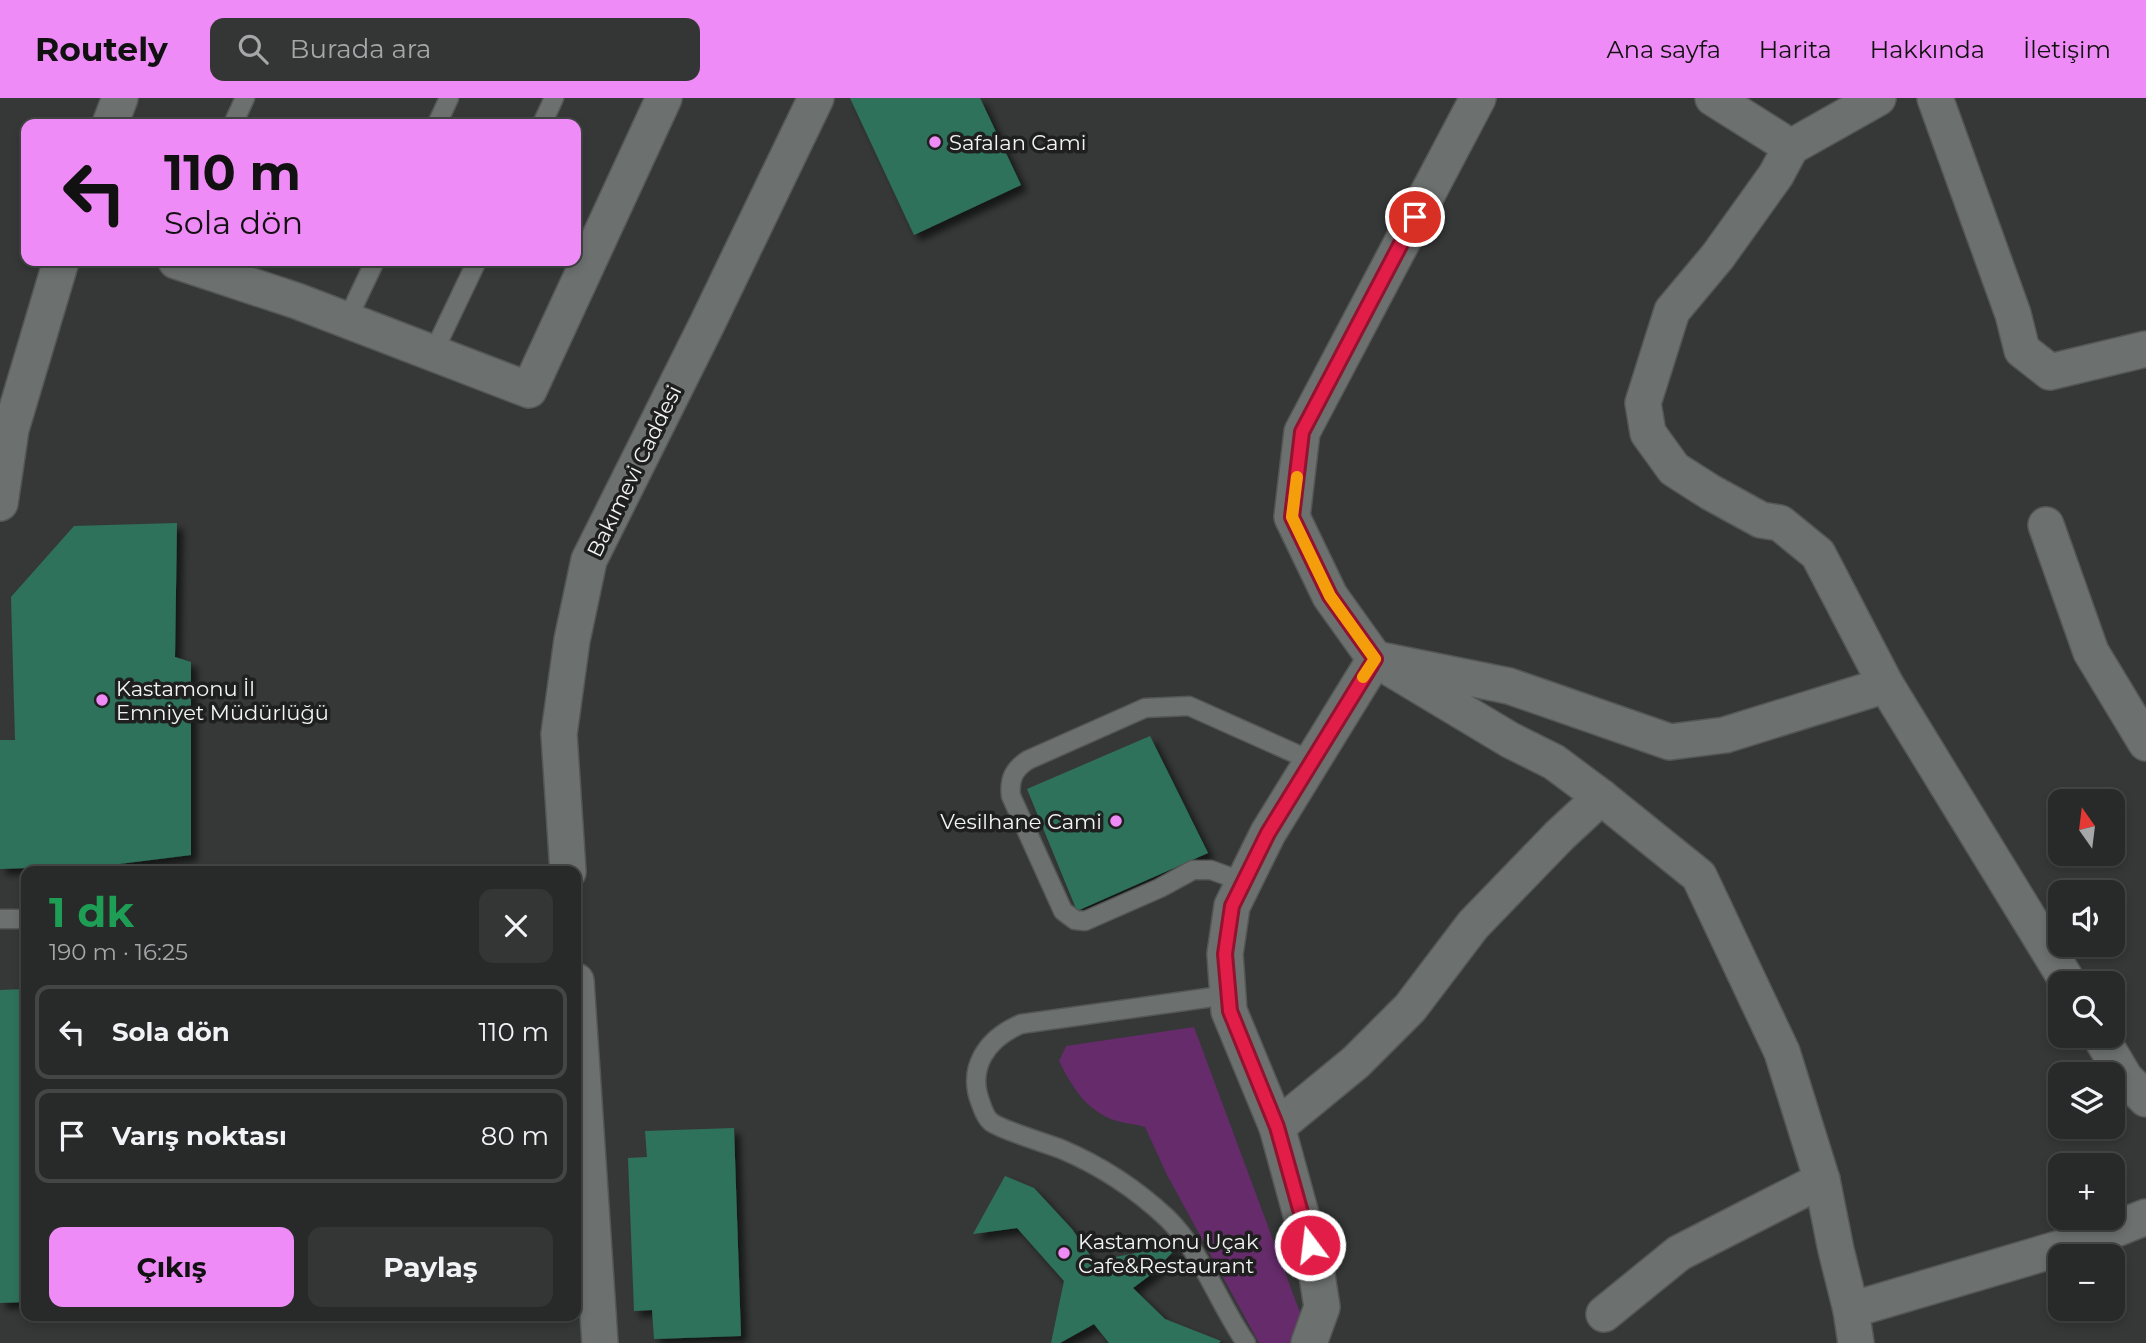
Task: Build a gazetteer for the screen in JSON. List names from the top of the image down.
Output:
{
  "streets": {
    "street": ["Bakımevi Caddesi"]
  },
  "places": [
    "Safalan Cami",
    "Kastamonu İl Emniyet Müdürlüğü",
    "Vesilhane Cami",
    "Kastamonu Uçak Cafe&Restaurant"
  ],
  "north": "top",
  "page": {
    "header": "Routely",
    "search": "Burada ara",
    "nav": [
      "Ana sayfa",
      "Harita",
      "Hakkında",
      "İletişim"
    ],
    "turn": ["110 m", "Sola dön"],
    "map_buttons": ["+", "−"],
    "heading": ["1 dk", "190 m · 16:25"],
    "list": [
      {
        "name": "Sola dön",
        "value": "110 m"
      },
      {
        "name": "Varış noktası",
        "value": "80 m"
      }
    ],
    "buttons": ["Çıkış", "Paylaş"]
  }
}
